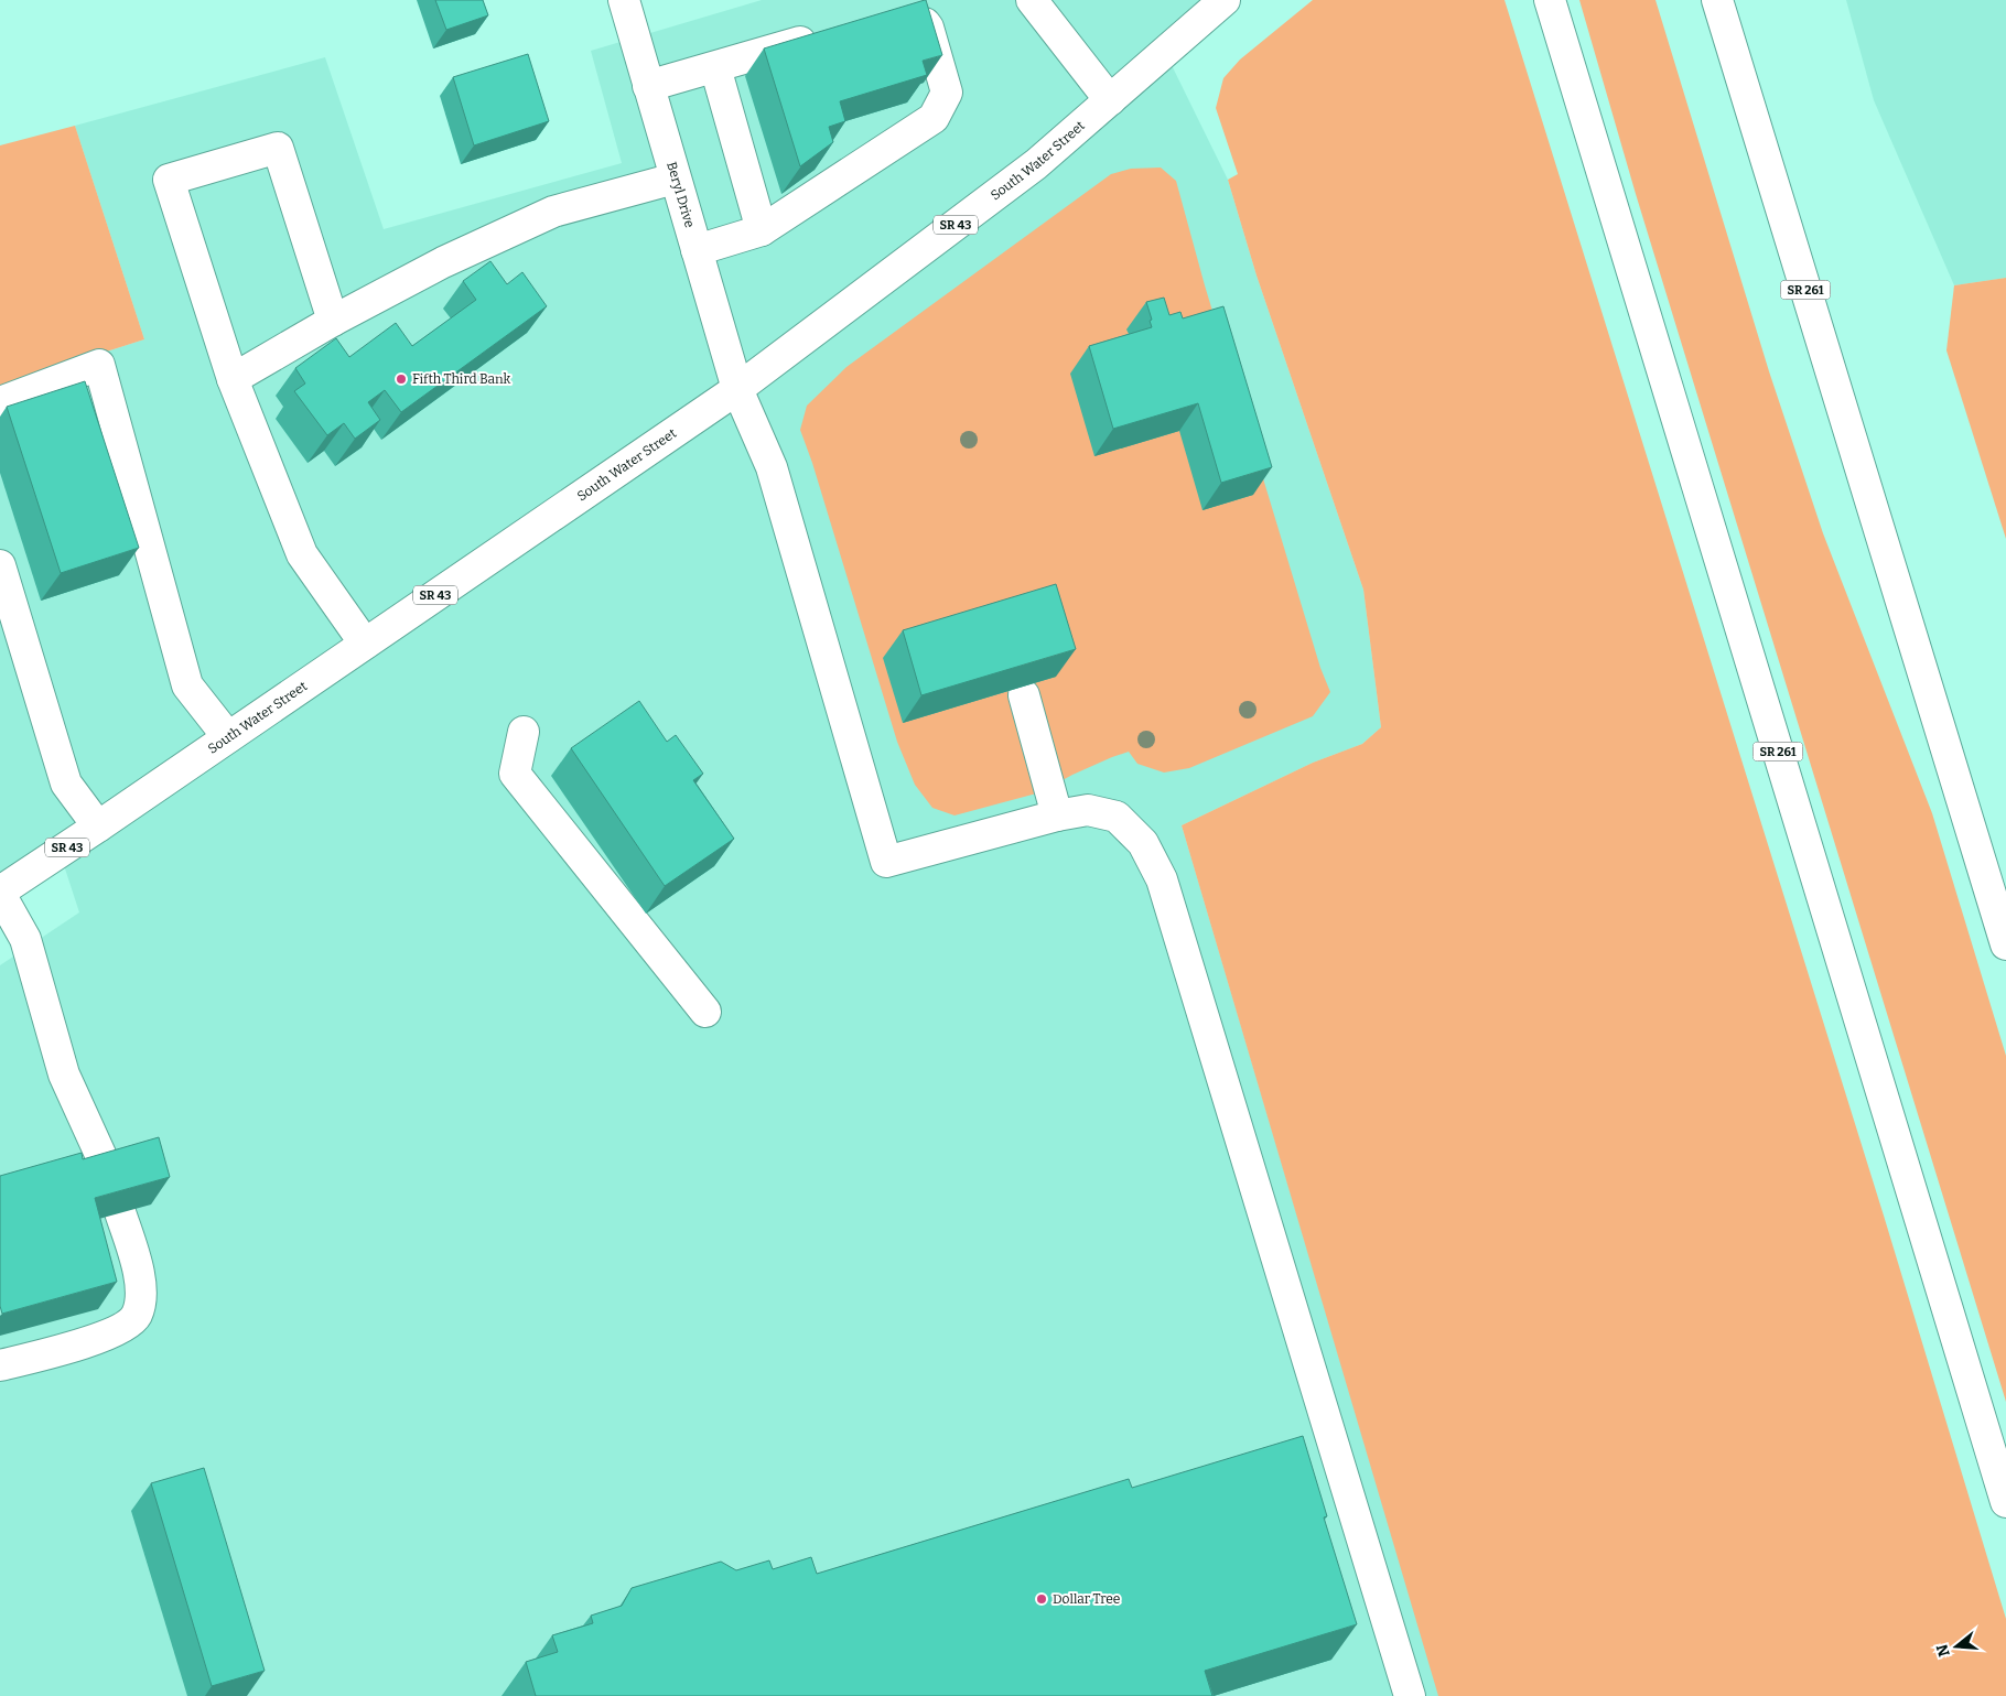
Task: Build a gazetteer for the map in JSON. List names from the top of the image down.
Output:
{
  "streets": {
    "main road": [
      "South Water Street",
      "Beryl Drive",
      "SR 43",
      "SR 261"
    ]
  },
  "crossings": [
    ["South Water Street", "Beryl Drive"]
  ],
  "places": ["Fifth Third Bank", "Dollar Tree"],
  "north": "left"
}
